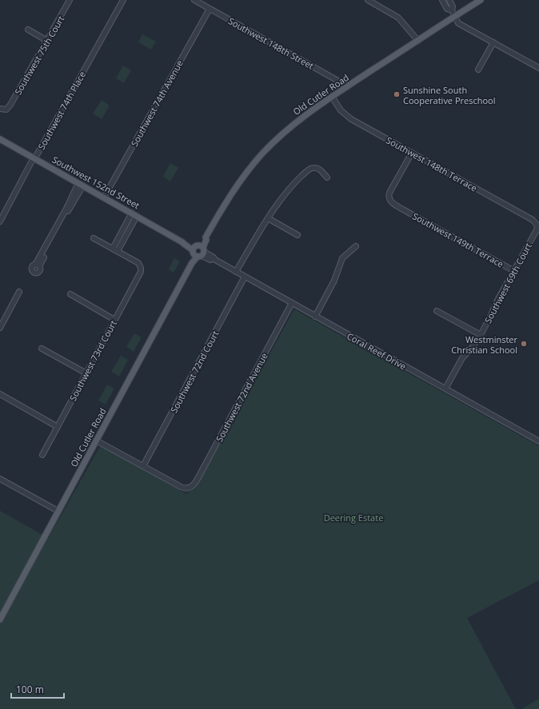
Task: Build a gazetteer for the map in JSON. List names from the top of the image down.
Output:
{
  "streets": {
    "main road": ["Old Cutler Road", "Southwest 152nd Street"],
    "street": [
      "Southwest 148th Street",
      "Southwest 75th Court",
      "Southwest 74th Avenue",
      "Southwest 74th Place",
      "Southwest 148th Terrace",
      "Southwest 149th Terrace",
      "Southwest 69th Court",
      "Coral Reef Drive",
      "Southwest 73rd Court",
      "Southwest 72nd Court",
      "Southwest 72nd Avenue"
    ]
  },
  "crossings": [
    ["Southwest 148th Street", "Old Cutler Road"],
    ["Southwest 148th Street", "Southwest 74th Avenue"],
    ["Old Cutler Road", "Southwest 148th Terrace"],
    ["Old Cutler Road", "Southwest 152nd Street"],
    ["Old Cutler Road", "Coral Reef Drive"],
    ["Southwest 74th Avenue", "Southwest 152nd Street"],
    ["Southwest 74th Place", "Southwest 152nd Street"],
    ["Southwest 148th Terrace", "Southwest 149th Terrace"],
    ["Southwest 148th Terrace", "Southwest 69th Court"],
    ["Southwest 152nd Street", "Coral Reef Drive"],
    ["Southwest 149th Terrace", "Southwest 69th Court"],
    ["Southwest 69th Court", "Coral Reef Drive"],
    ["Coral Reef Drive", "Southwest 72nd Court"],
    ["Coral Reef Drive", "Southwest 72nd Avenue"],
    ["Southwest 72nd Court", "Southwest 72nd Avenue"]
  ],
  "parks": ["Deering Estate"],
  "places": ["Sunshine South Cooperative Preschool", "Westminster Christian School"],
  "scale_bar": "100 m"
}
